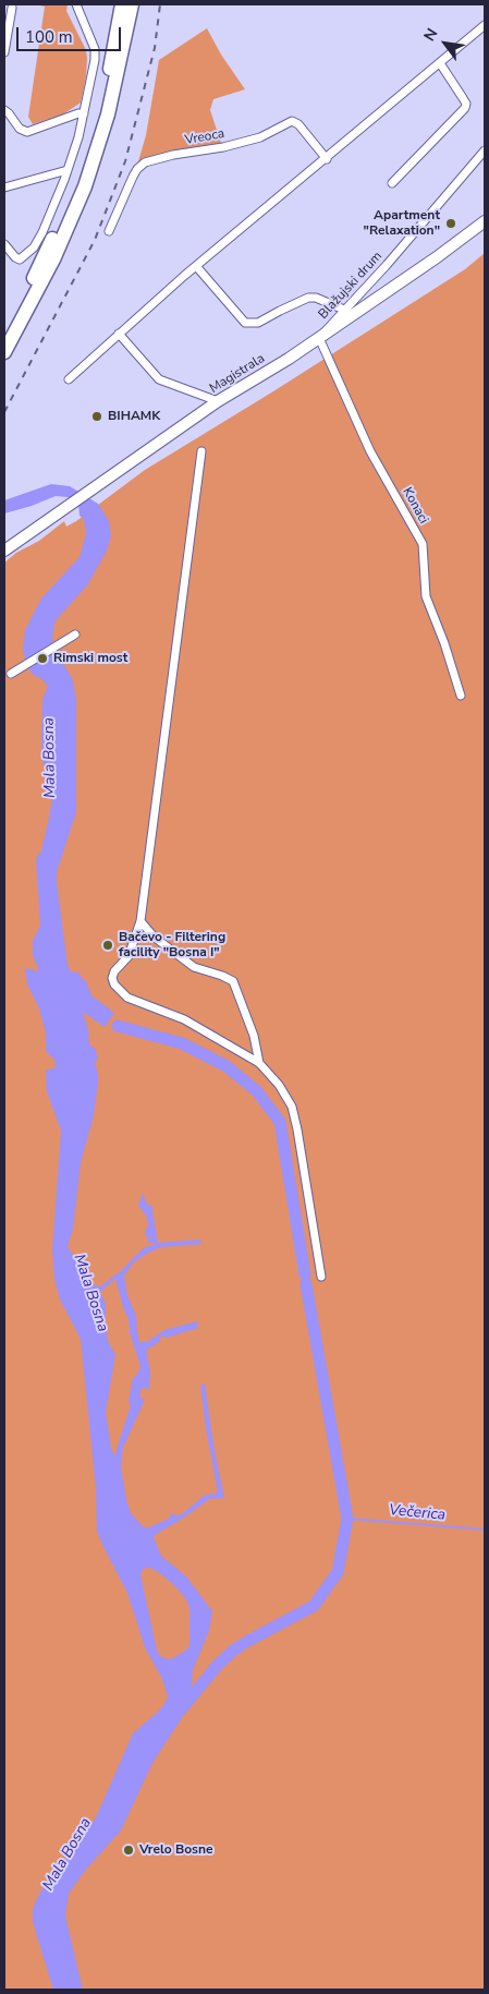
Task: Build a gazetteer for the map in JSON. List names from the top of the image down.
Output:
{
  "streets": {
    "main road": ["Magistrala"],
    "street": ["Vreoca", "Blažujski drum", "Konaci"]
  },
  "crossings": [
    ["Blažujski drum", "Magistrala"],
    ["Blažujski drum", "Konaci"],
    ["Magistrala", "Konaci"]
  ],
  "water": ["Mala Bosna", "Večerica"],
  "places": [
    "Apartment \"Relaxation\"",
    "BIHAMK",
    "Rimski most",
    "Bačevo - Filtering facility \"Bosna I\"",
    "Vrelo Bosne"
  ],
  "scale_bar": "100 m",
  "north": "top left"
}
